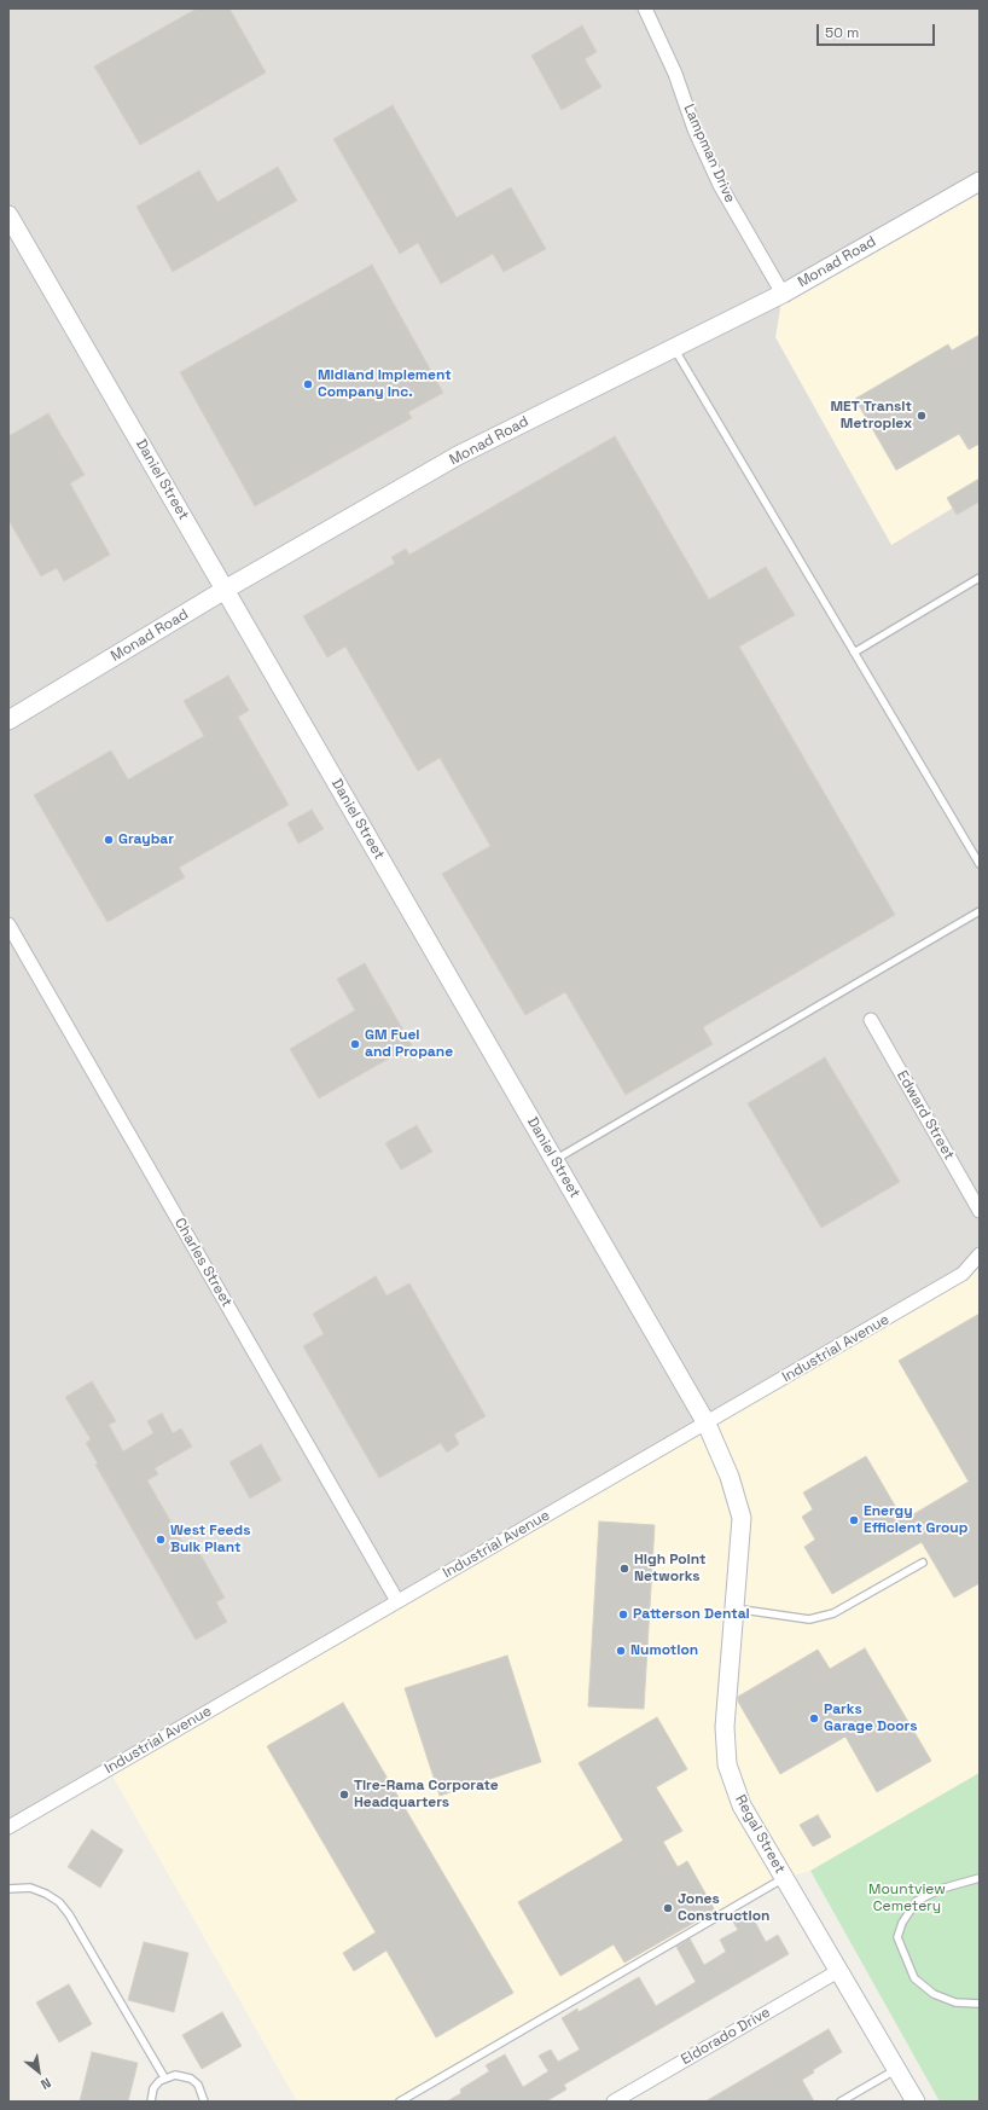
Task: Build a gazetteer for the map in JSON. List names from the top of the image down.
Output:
{
  "streets": {
    "street": [
      "Lampman Drive",
      "Monad Road",
      "Daniel Street",
      "Edward Street",
      "Charles Street",
      "Industrial Avenue",
      "Regal Street",
      "Eldorado Drive"
    ]
  },
  "crossings": [
    ["Lampman Drive", "Monad Road"],
    ["Monad Road", "Daniel Street"],
    ["Daniel Street", "Industrial Avenue"],
    ["Daniel Street", "Regal Street"],
    ["Charles Street", "Industrial Avenue"],
    ["Industrial Avenue", "Regal Street"],
    ["Regal Street", "Eldorado Drive"]
  ],
  "parks": ["Mountview Cemetery"],
  "places": [
    "Midland Implement Company Inc.",
    "MET Transit Metroplex",
    "Graybar",
    "GM Fuel and Propane",
    "Energy Efficient Group",
    "West Feeds Bulk Plant",
    "High Point Networks",
    "Patterson Dental",
    "Numotion",
    "Parks Garage Doors",
    "Tire-Rama Corporate Headquarters",
    "Jones Construction"
  ],
  "scale_bar": "50 m",
  "north": "bottom right"
}
